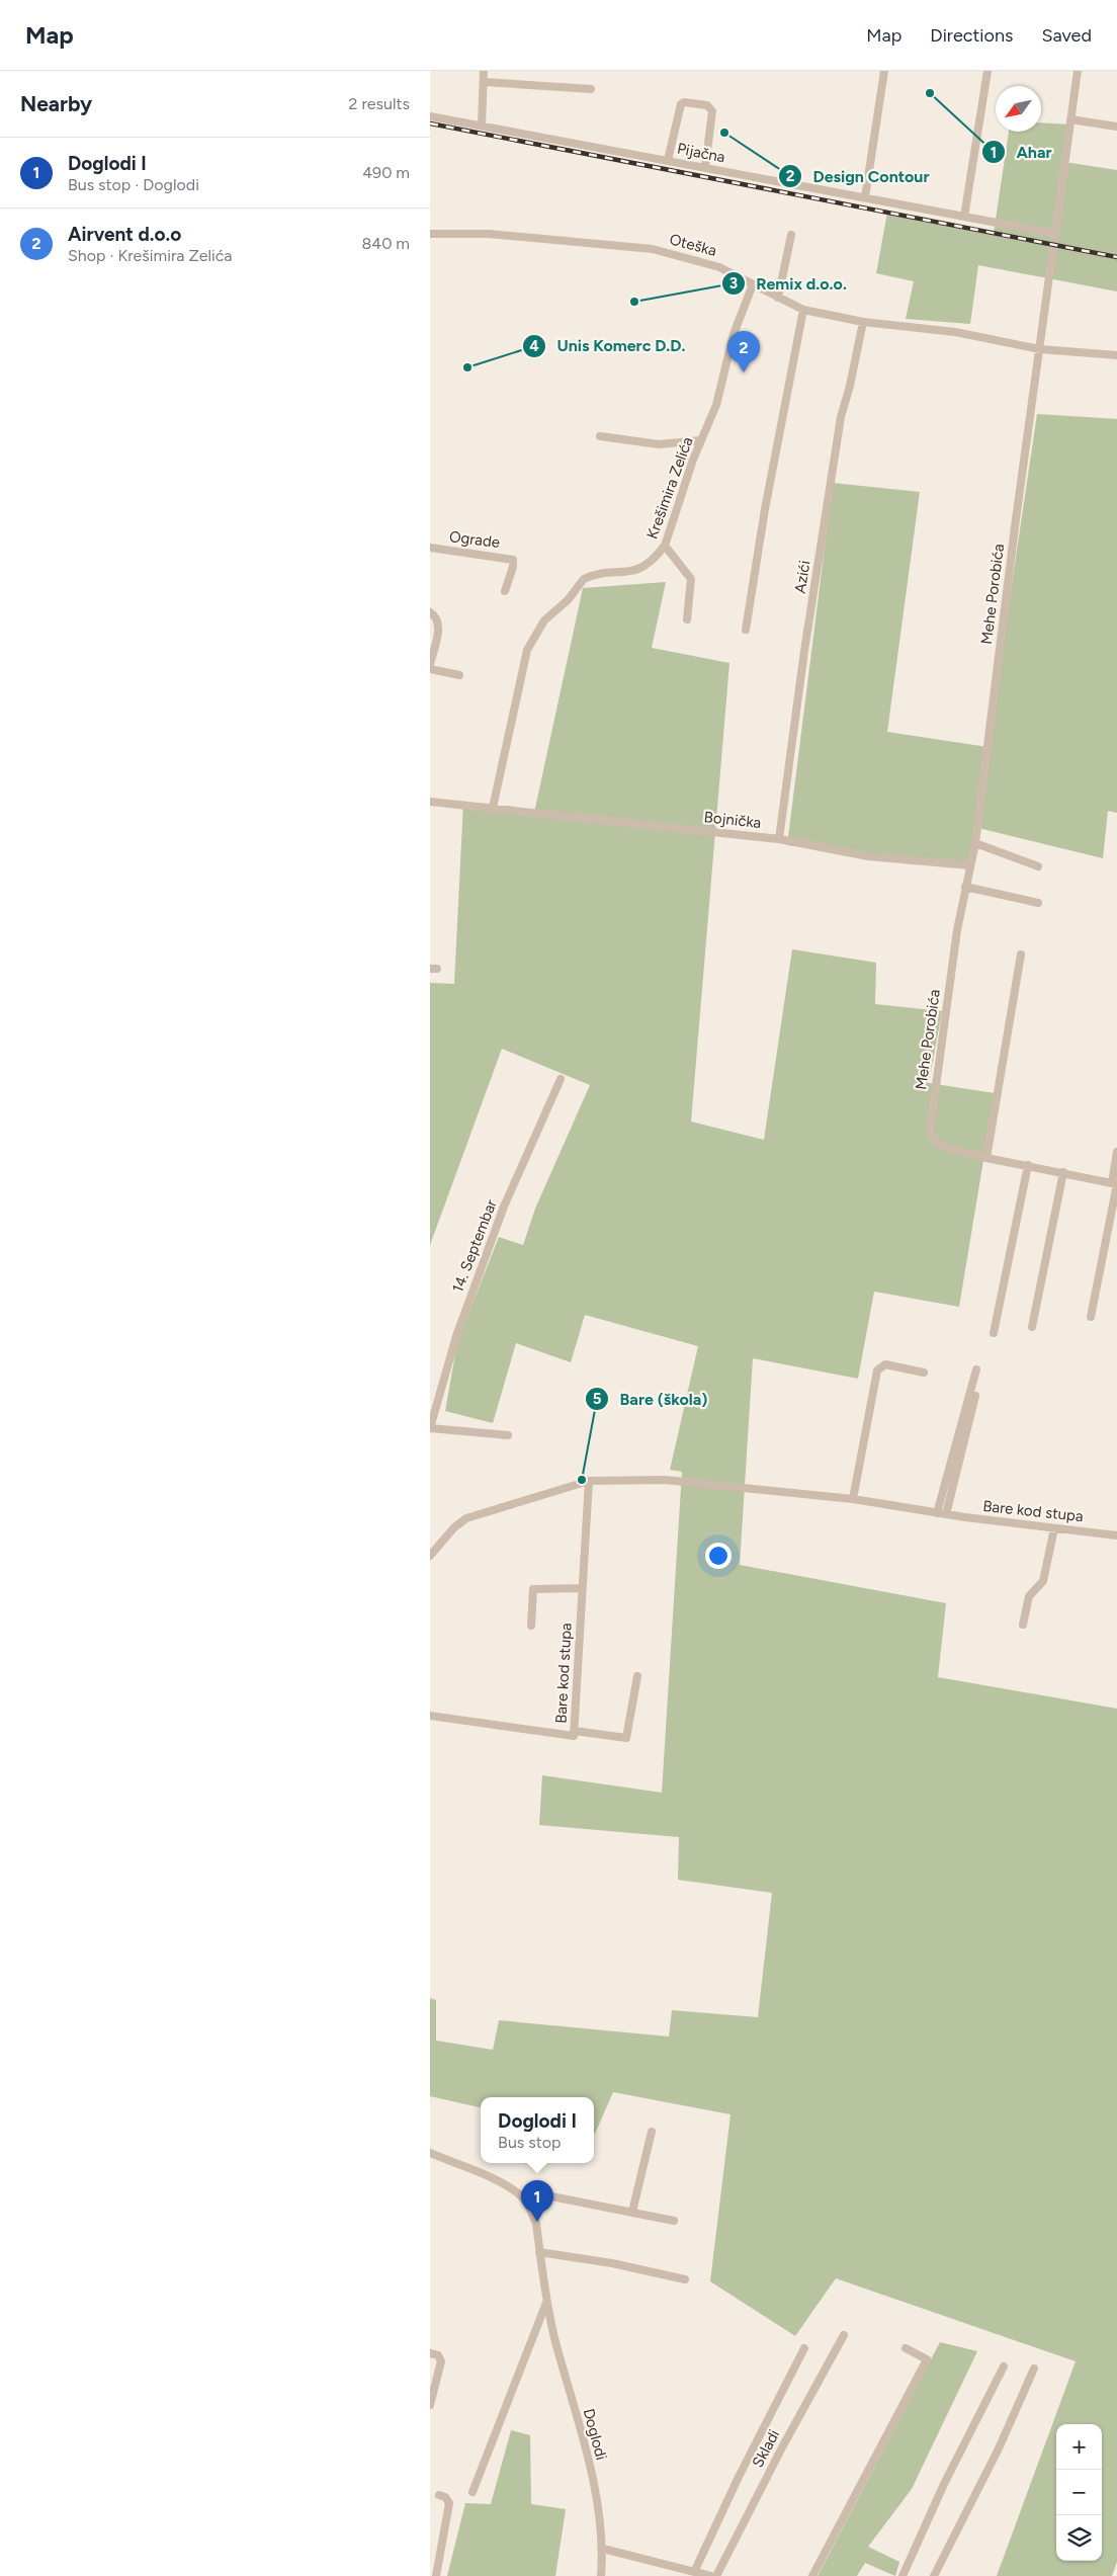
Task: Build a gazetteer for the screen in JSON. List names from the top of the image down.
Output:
{
  "streets": {
    "street": [
      "Pijačna",
      "Oteška",
      "Krešimira Zelića",
      "Ograde",
      "Azići",
      "Mehe Porobića",
      "Bojnička",
      "14. Septembar",
      "Bare kod stupa",
      "Doglodi",
      "Skladi"
    ]
  },
  "crossings": [
    ["Oteška", "Krešimira Zelića"],
    ["Oteška", "Azići"],
    ["Oteška", "Mehe Porobića"],
    ["Krešimira Zelića", "Bojnička"],
    ["Azići", "Bojnička"],
    ["Mehe Porobića", "Bojnička"]
  ],
  "places": [
    "Ahar",
    "Design Contour",
    "Remix d.o.o.",
    "Unis Komerc D.D.",
    "Bare (škola)"
  ],
  "north": "bottom left",
  "page": {
    "header": "Map",
    "nav": ["Map", "Directions", "Saved"],
    "heading": ["Nearby", "2 results"],
    "list": [
      {
        "mark": "1",
        "name": "Doglodi I",
        "note": "Bus stop · Doglodi",
        "value": "490 m"
      },
      {
        "mark": "2",
        "name": "Airvent d.o.o",
        "note": "Shop · Krešimira Zelića",
        "value": "840 m"
      }
    ],
    "pins": ["2", "1"],
    "popup": ["Doglodi I", "Bus stop"],
    "map_buttons": ["+", "−"]
  }
}
